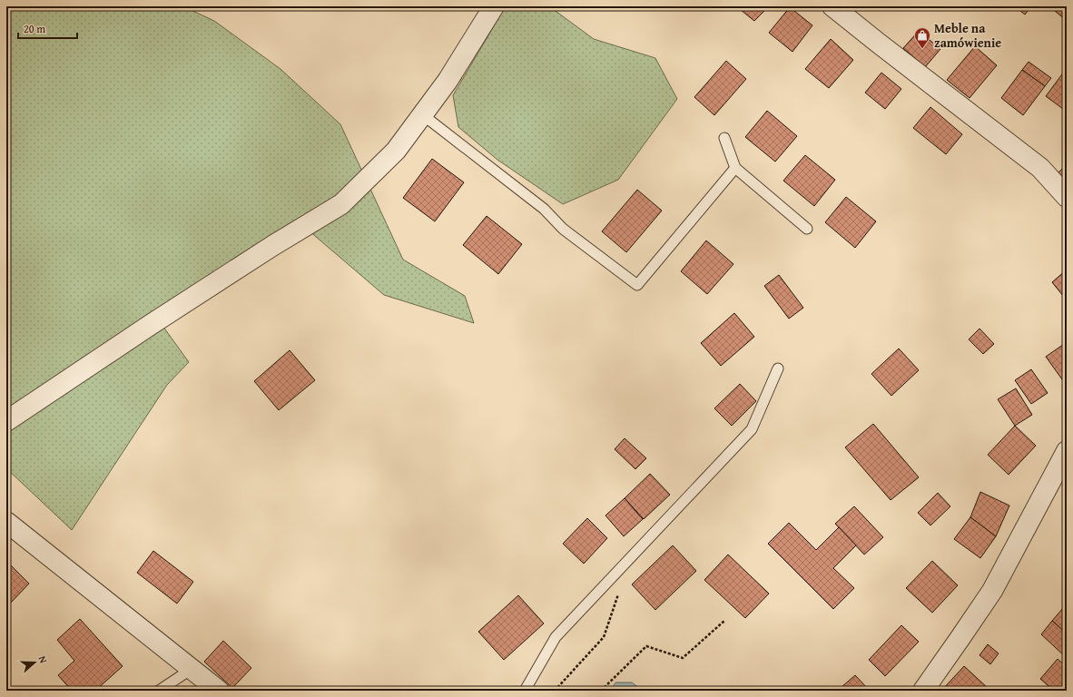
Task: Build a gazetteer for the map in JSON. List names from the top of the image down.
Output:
{
  "places": {
    "shop": ["Meble na zamówienie"]
  },
  "scale_bar": "20 m",
  "north": "right"
}
